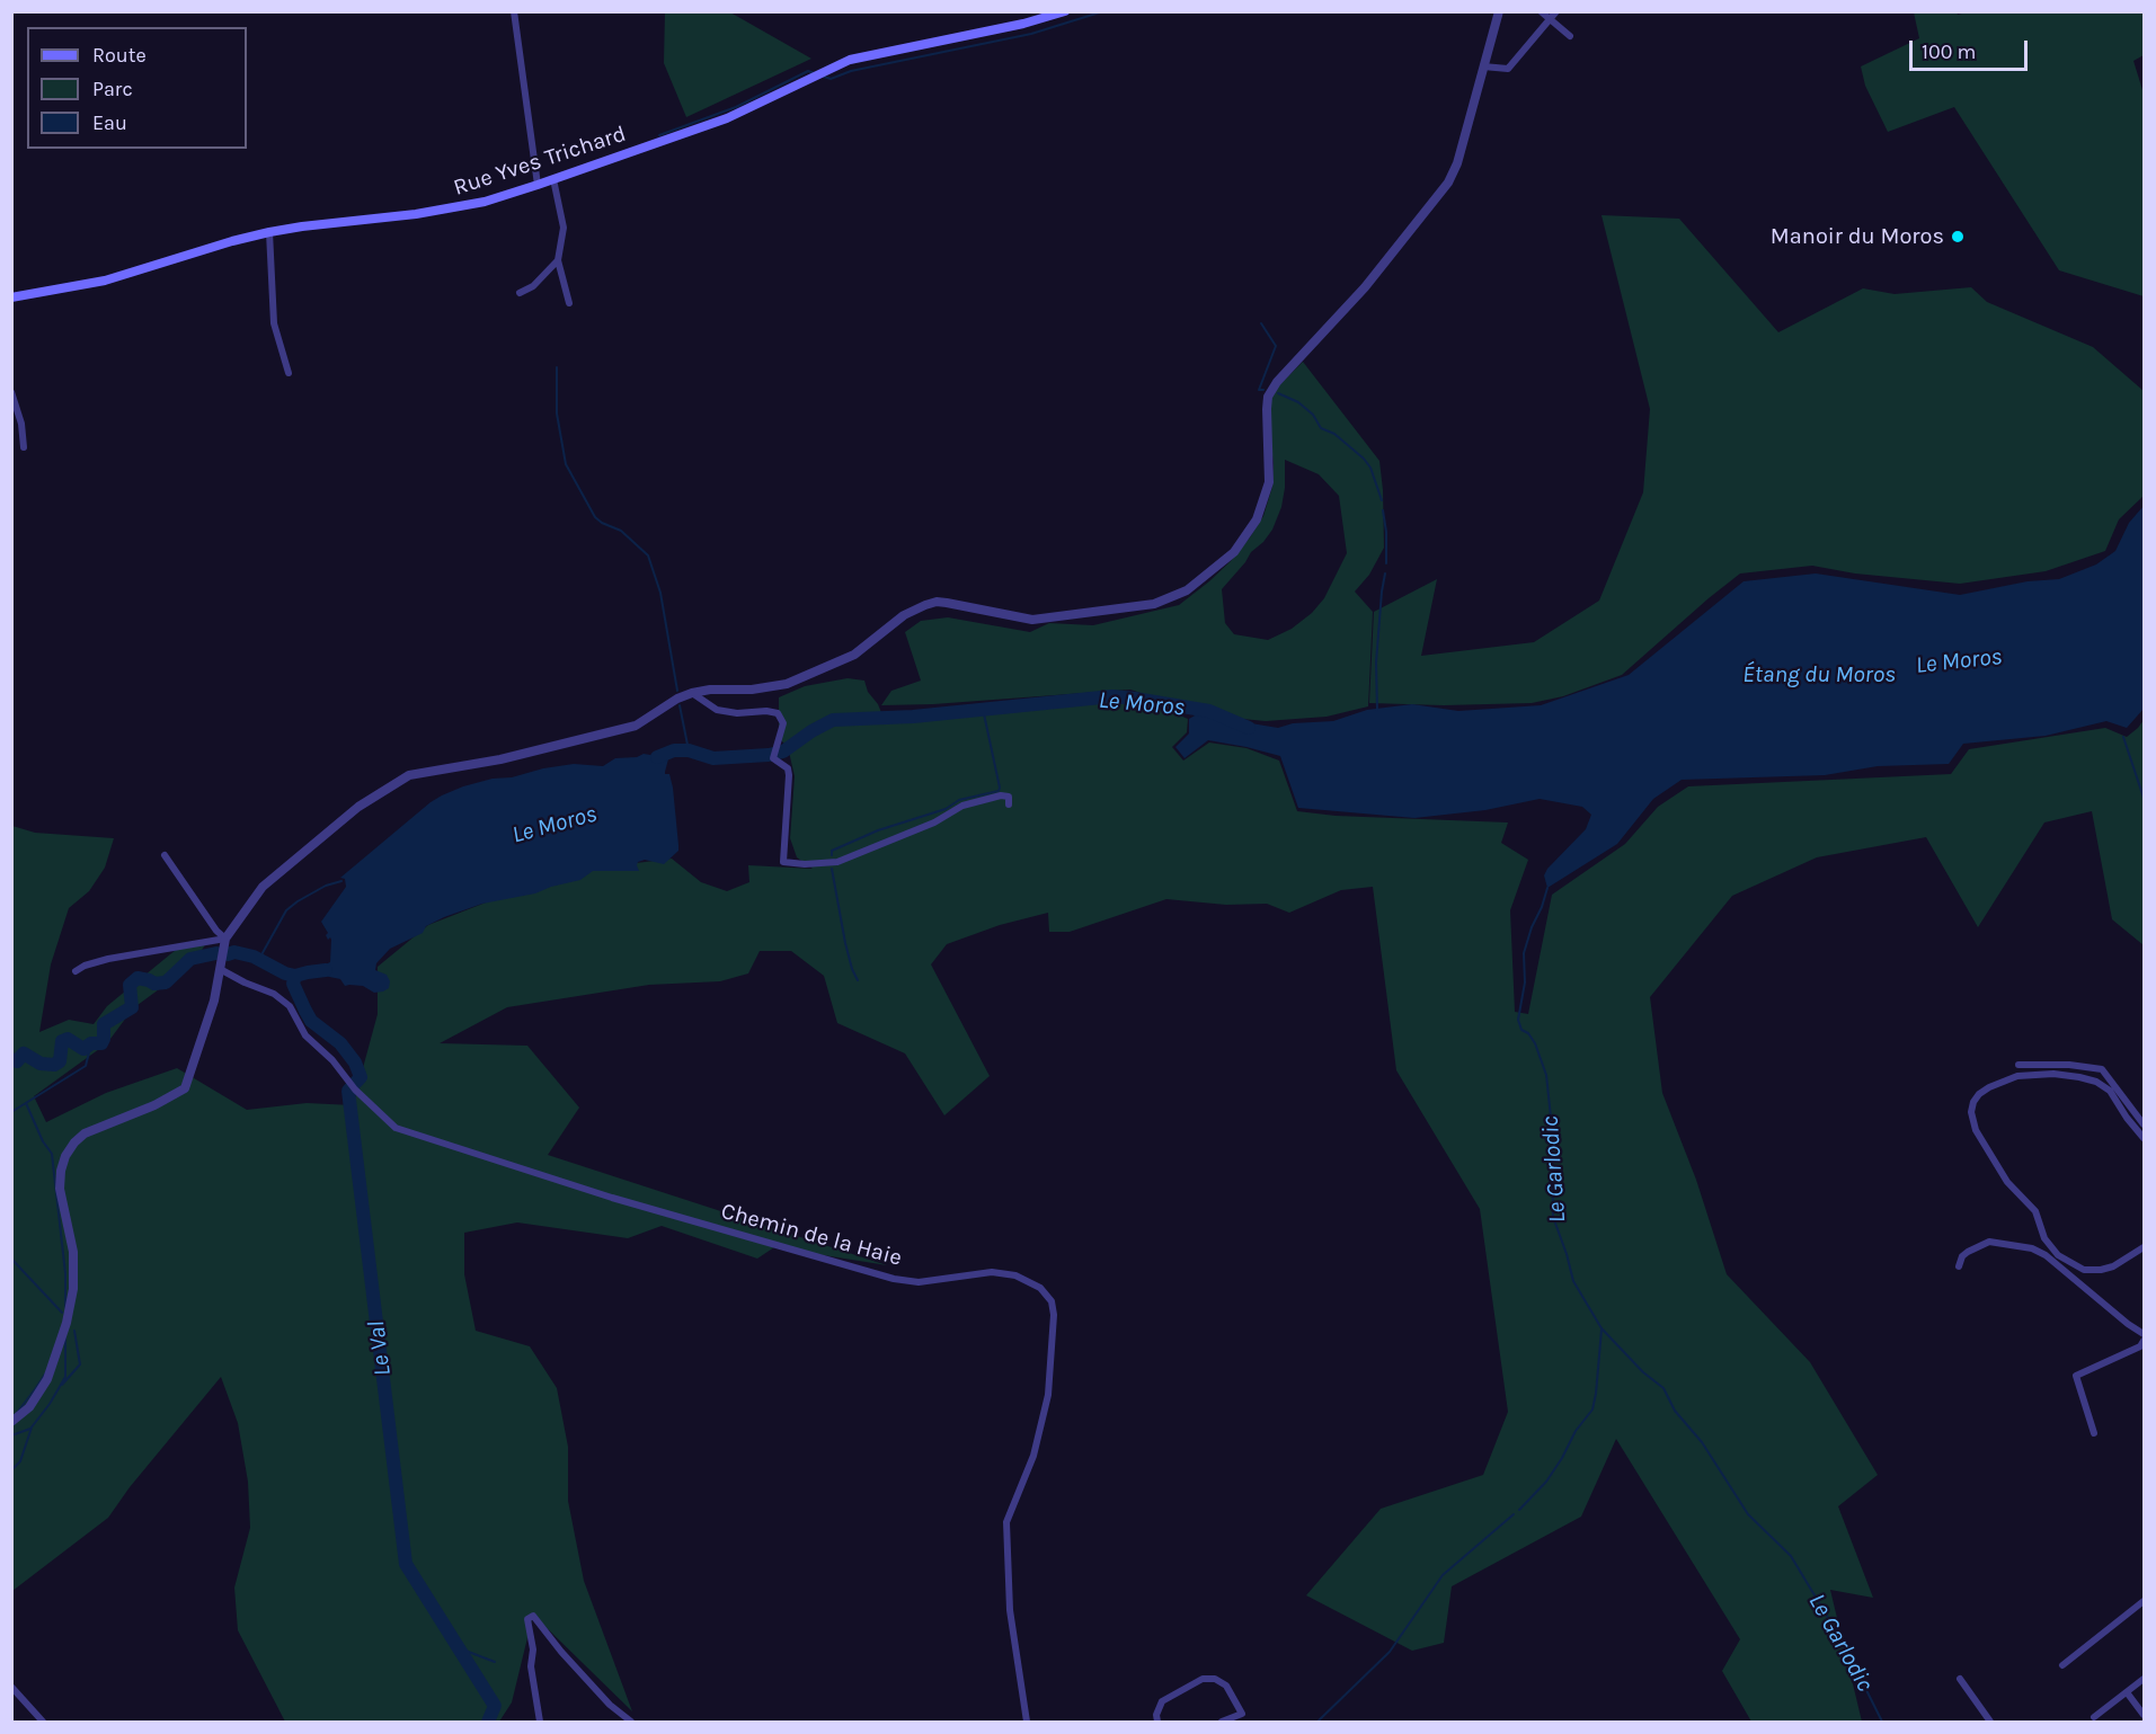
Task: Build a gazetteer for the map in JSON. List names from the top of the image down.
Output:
{
  "streets": {
    "main road": ["Rue Yves Trichard"],
    "street": ["Chemin de la Haie"]
  },
  "water": [
    "Le Moros",
    "Étang du Moros",
    "Le Garlodic",
    "Le Val"
  ],
  "places": ["Manoir du Moros"],
  "legend": ["Route", "Parc", "Eau"],
  "scale_bar": "100 m"
}
